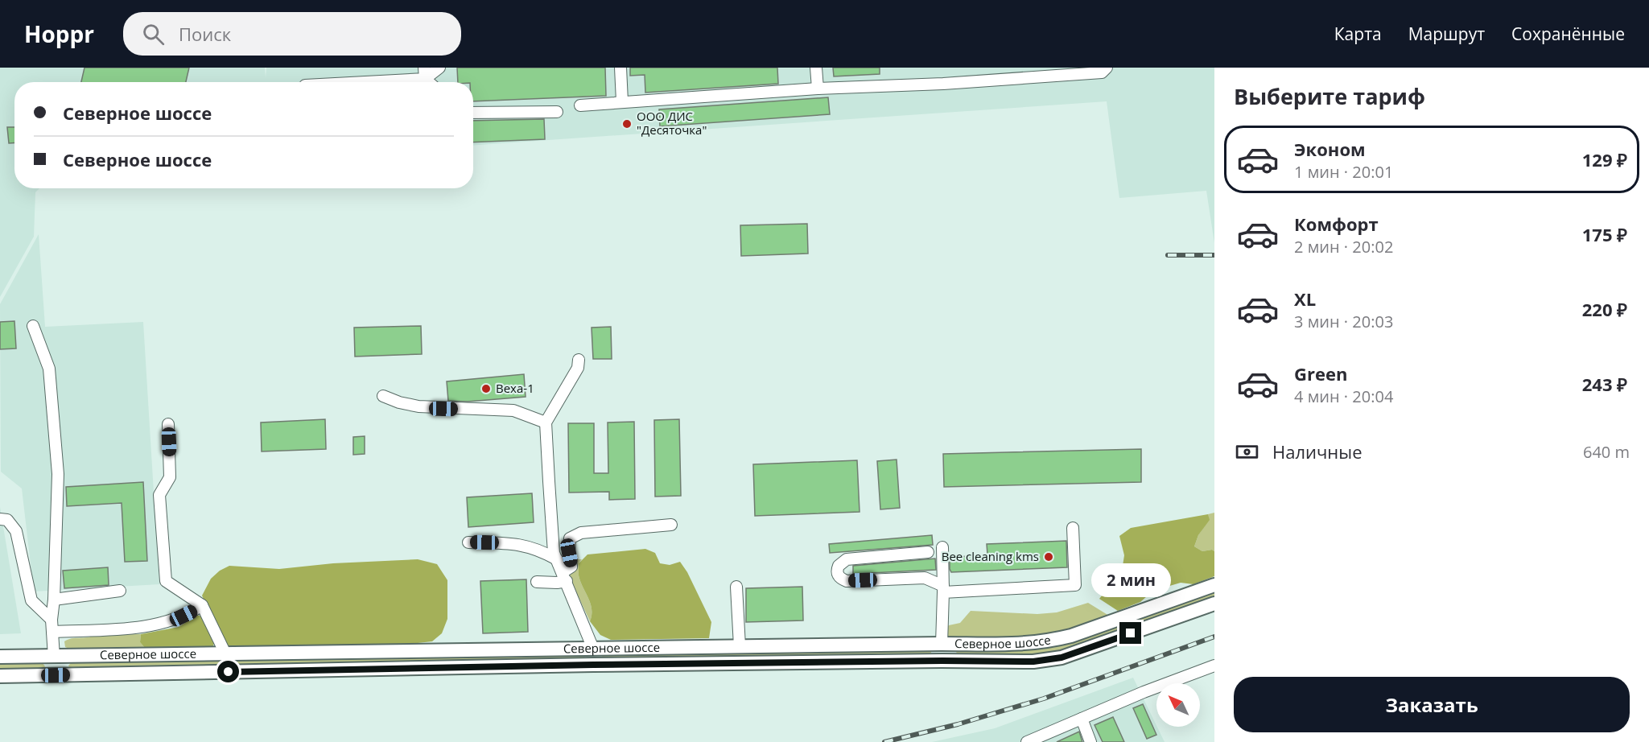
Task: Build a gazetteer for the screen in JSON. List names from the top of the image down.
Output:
{
  "streets": {
    "main road": ["Северное шоссе"]
  },
  "places": ["ООО ДИС \"Десяточка\"", "Веха-1", "Bee cleaning kms"],
  "north": "top left",
  "page": {
    "header": "Hoppr",
    "search": "Поиск",
    "nav": ["Карта", "Маршрут", "Сохранённые"],
    "heading": "Выберите тариф",
    "banner": ["Северное шоссе", "Северное шоссе"],
    "list": [
      {
        "name": "Эконом",
        "note": "1 мин · 20:01",
        "value": "129 ₽"
      },
      {
        "name": "Комфорт",
        "note": "2 мин · 20:02",
        "value": "175 ₽"
      },
      {
        "name": "XL",
        "note": "3 мин · 20:03",
        "value": "220 ₽"
      },
      {
        "name": "Green",
        "note": "4 мин · 20:04",
        "value": "243 ₽"
      }
    ],
    "pay": ["Наличные", "640 m"],
    "bubble": "2 мин",
    "buttons": "Заказать"
  }
}
